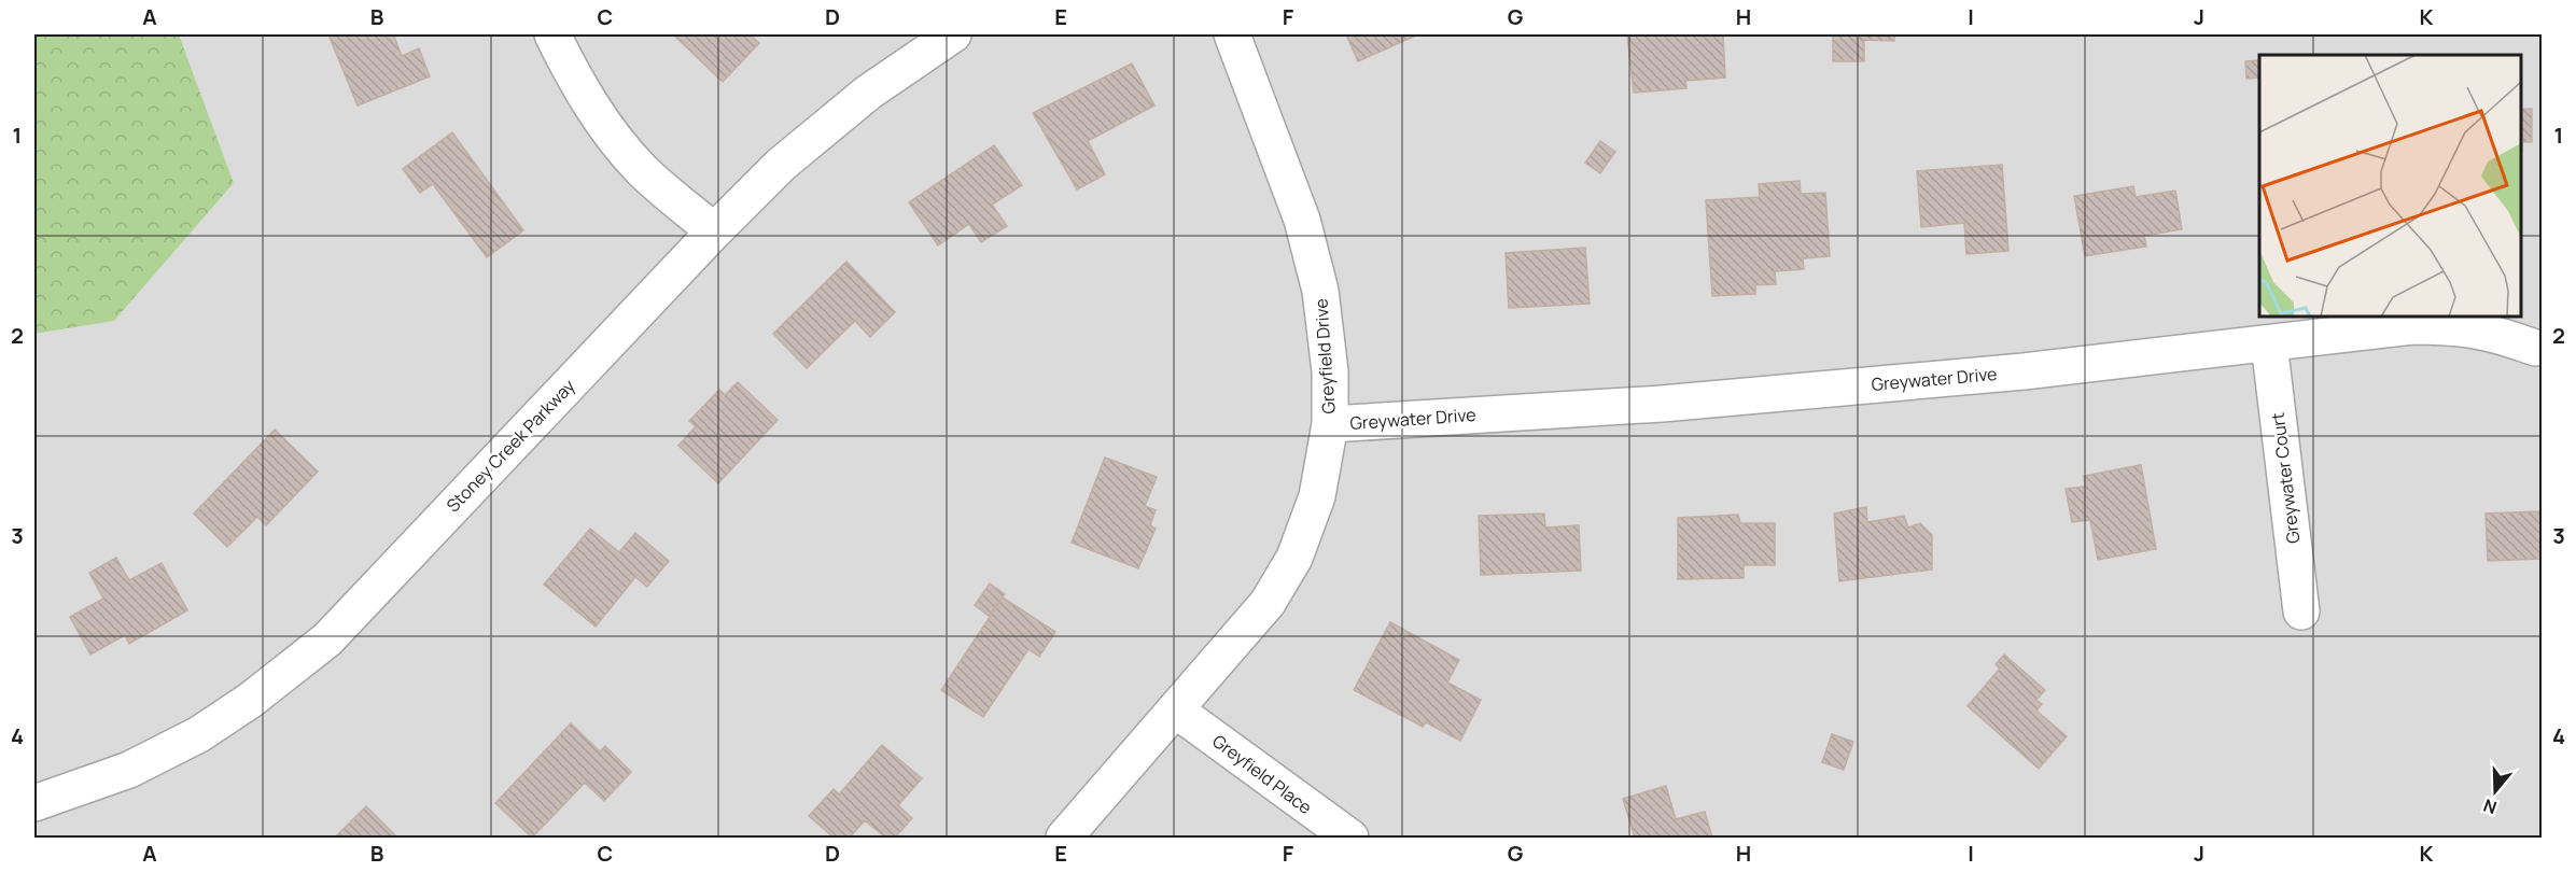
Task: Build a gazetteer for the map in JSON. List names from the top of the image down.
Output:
{
  "streets": {
    "street": [
      "Greyfield Drive",
      "Greywater Drive",
      "Stoney Creek Parkway",
      "Greywater Court",
      "Greyfield Place"
    ]
  },
  "crossings": [
    ["Greyfield Drive", "Greywater Drive"],
    ["Greyfield Drive", "Greyfield Place"],
    ["Greywater Drive", "Greywater Court"]
  ],
  "north": "bottom",
  "grid": {
    "columns": [
      "A",
      "B",
      "C",
      "D",
      "E",
      "F",
      "G",
      "H",
      "I",
      "J",
      "K"
    ],
    "rows": [
      "1",
      "2",
      "3",
      "4"
    ]
  }
}
